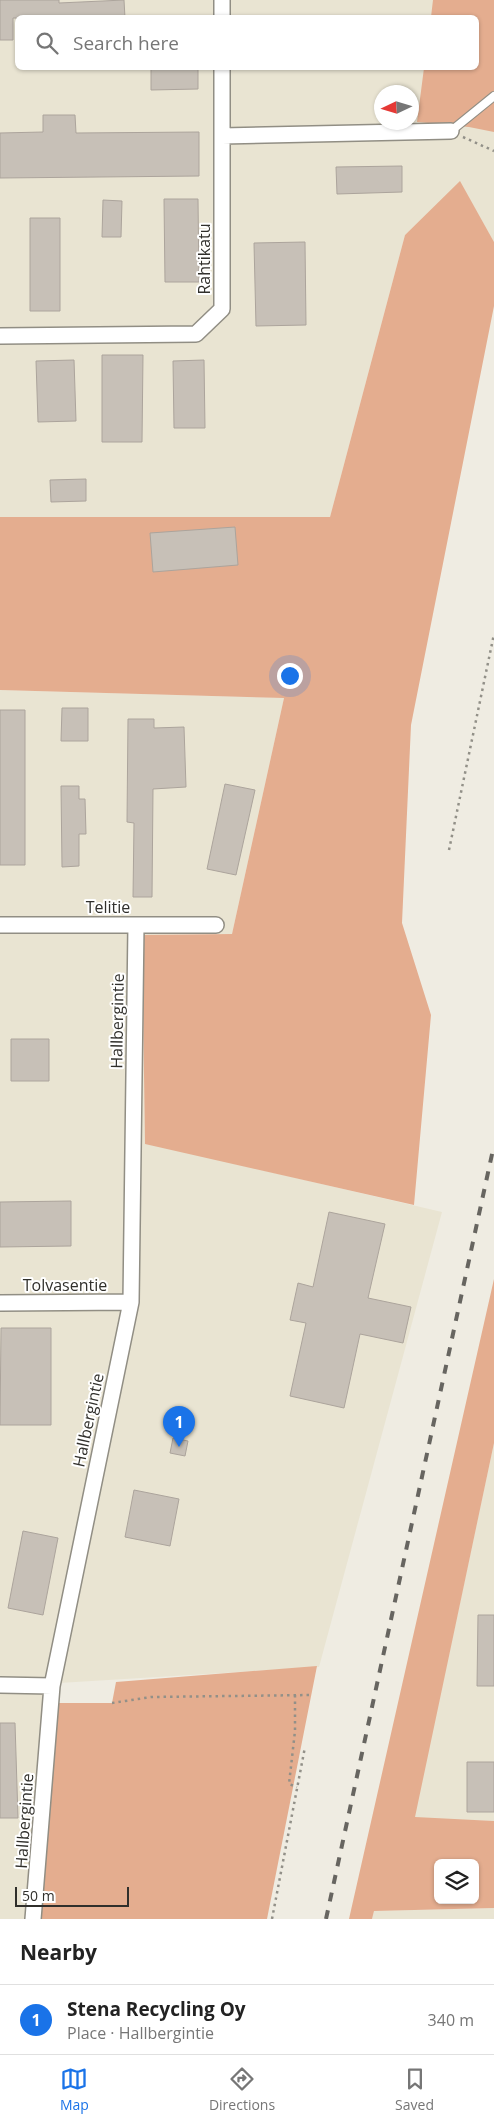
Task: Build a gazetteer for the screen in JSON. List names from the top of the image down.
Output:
{
  "streets": {
    "street": [
      "Rahtikatu",
      "Telitie",
      "Hallbergintie",
      "Tolvasentie"
    ]
  },
  "crossings": [
    ["Telitie", "Hallbergintie"],
    ["Hallbergintie", "Tolvasentie"]
  ],
  "scale_bar": "50 m",
  "north": "left",
  "page": {
    "search": "Search here",
    "pins": "1",
    "scale": "50 m",
    "heading": "Nearby",
    "list": [
      {
        "mark": "1",
        "name": "Stena Recycling Oy",
        "note": "Place · Hallbergintie",
        "value": "340 m"
      }
    ],
    "nav": ["Map", "Directions", "Saved"]
  }
}
